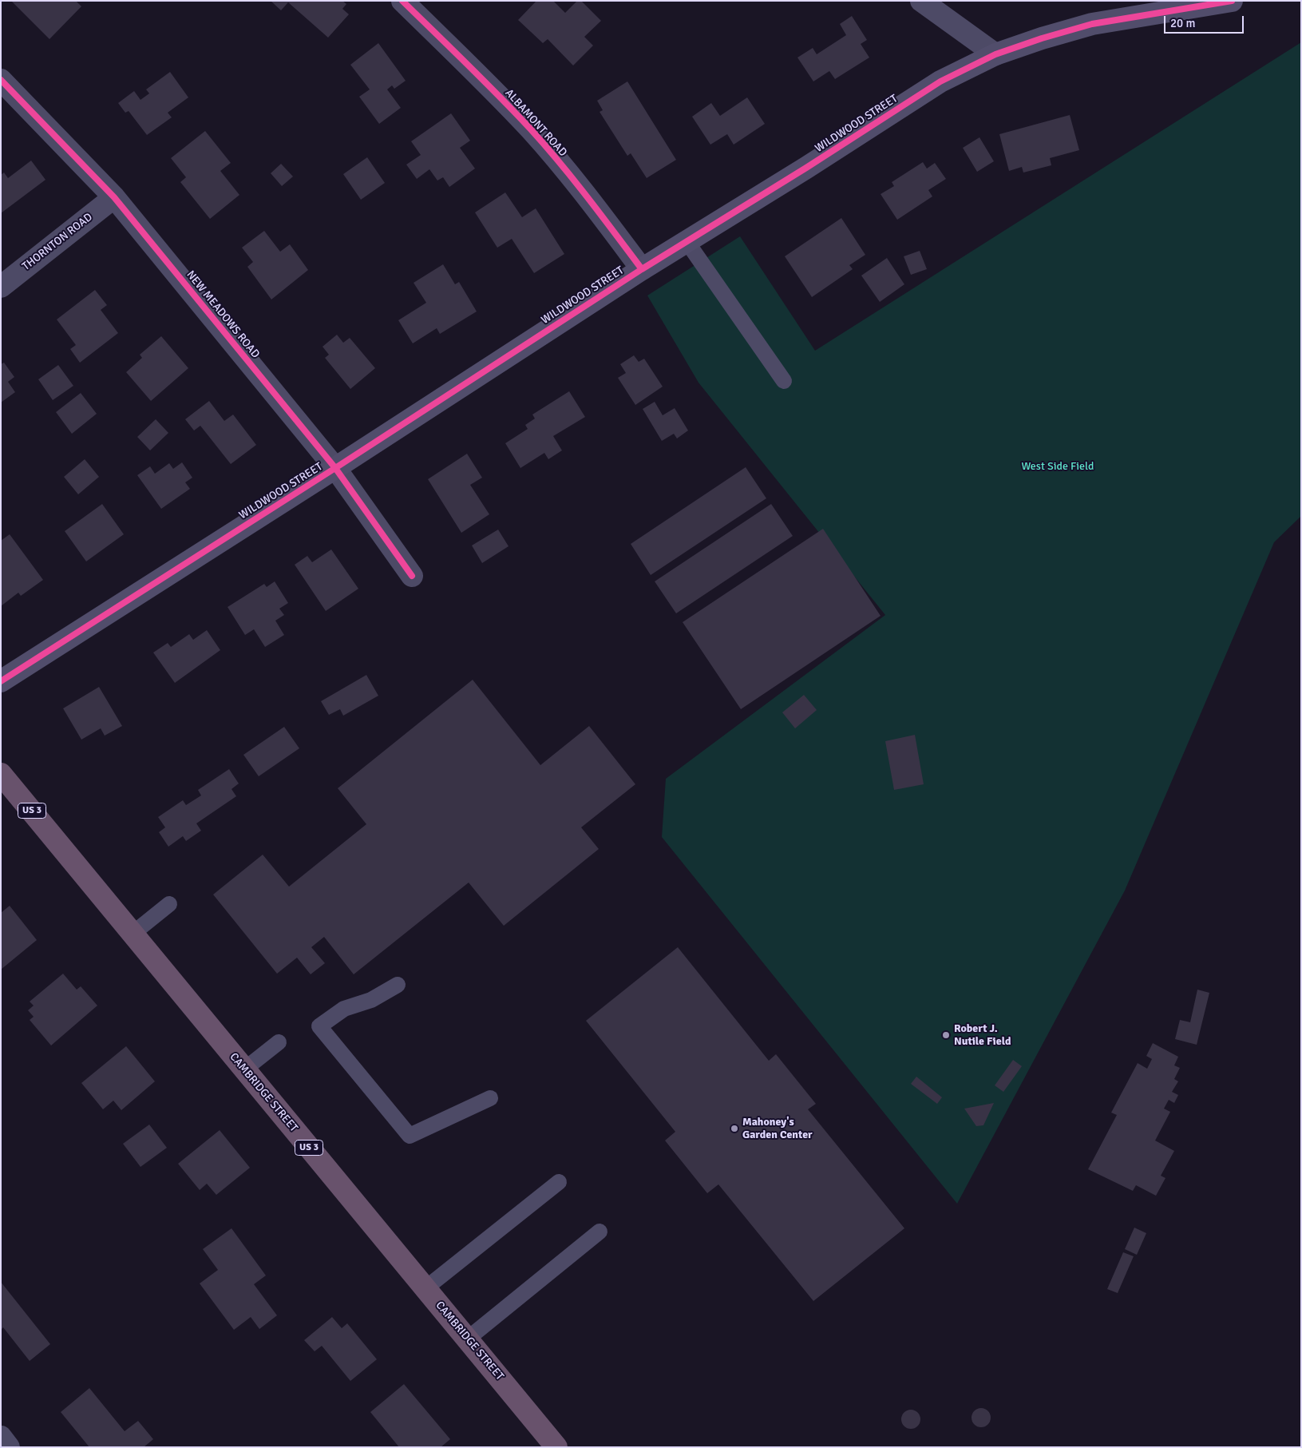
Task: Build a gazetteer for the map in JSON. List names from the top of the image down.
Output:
{
  "streets": {
    "highway": ["US 3", "CAMBRIDGE STREET"],
    "street": [
      "ALBAMONT ROAD",
      "WILDWOOD STREET",
      "THORNTON ROAD",
      "NEW MEADOWS ROAD"
    ]
  },
  "crossings": [
    ["ALBAMONT ROAD", "WILDWOOD STREET"],
    ["WILDWOOD STREET", "NEW MEADOWS ROAD"],
    ["THORNTON ROAD", "NEW MEADOWS ROAD"]
  ],
  "parks": ["West Side Field"],
  "places": ["Robert J. Nutile Field", "Mahoney's Garden Center"],
  "scale_bar": "20 m"
}
